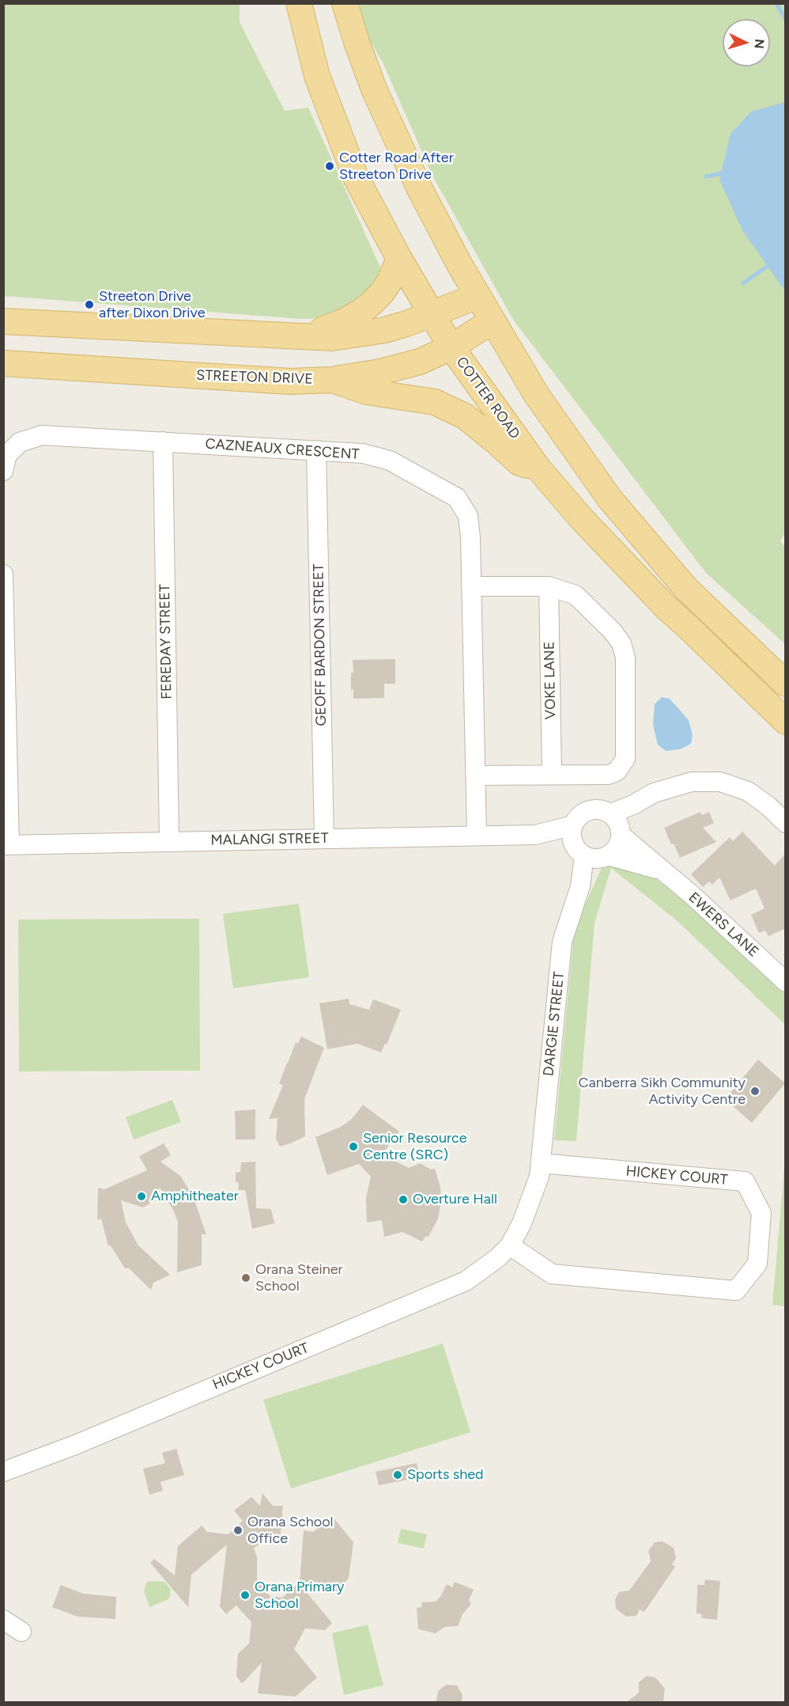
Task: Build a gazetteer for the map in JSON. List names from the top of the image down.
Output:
{
  "streets": {
    "main road": ["STREETON DRIVE", "COTTER ROAD"],
    "street": [
      "CAZNEAUX CRESCENT",
      "FEREDAY STREET",
      "GEOFF BARDON STREET",
      "VOKE LANE",
      "MALANGI STREET",
      "EWERS LANE",
      "DARGIE STREET",
      "HICKEY COURT"
    ]
  },
  "crossings": [
    ["STREETON DRIVE", "COTTER ROAD"],
    ["CAZNEAUX CRESCENT", "FEREDAY STREET"],
    ["CAZNEAUX CRESCENT", "GEOFF BARDON STREET"],
    ["CAZNEAUX CRESCENT", "MALANGI STREET"],
    ["FEREDAY STREET", "MALANGI STREET"],
    ["GEOFF BARDON STREET", "MALANGI STREET"],
    ["MALANGI STREET", "EWERS LANE"],
    ["MALANGI STREET", "DARGIE STREET"],
    ["EWERS LANE", "DARGIE STREET"],
    ["DARGIE STREET", "HICKEY COURT"]
  ],
  "places": [
    "Cotter Road After Streeton Drive",
    "Streeton Drive after Dixon Drive",
    "Canberra Sikh Community Activity Centre",
    "Senior Resource Centre (SRC)",
    "Amphitheater",
    "Overture Hall",
    "Orana Steiner School",
    "Sports shed",
    "Orana School Office",
    "Orana Primary School"
  ],
  "north": "right"
}
